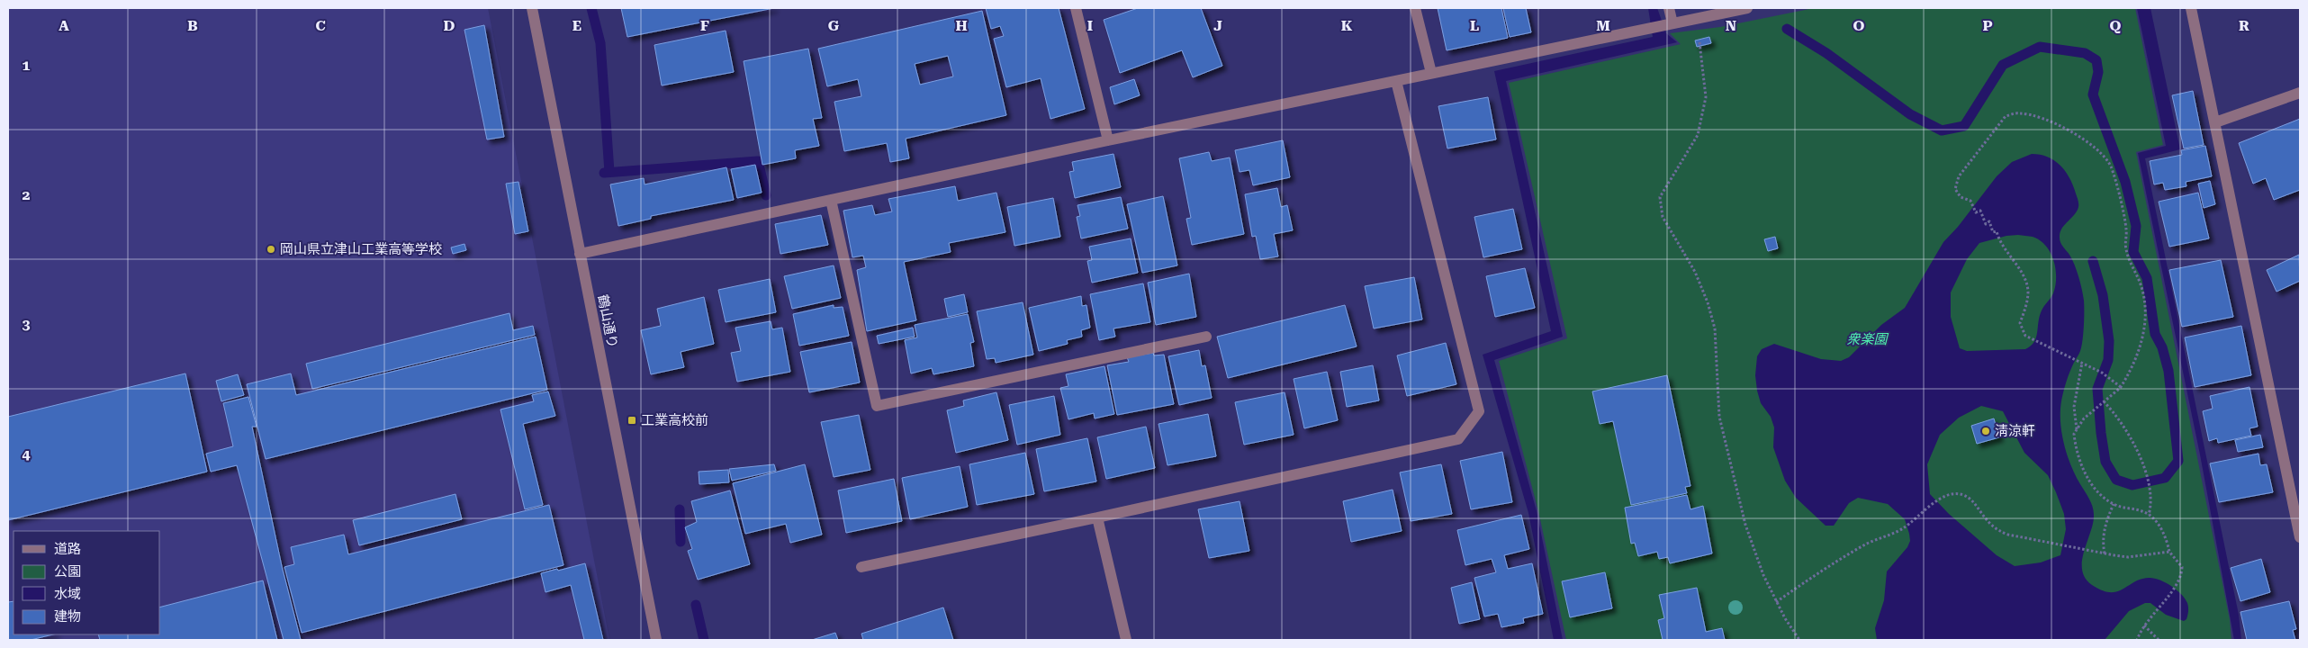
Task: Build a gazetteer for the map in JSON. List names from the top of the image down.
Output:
{
  "streets": {
    "street": ["鶴山通り"]
  },
  "parks": ["衆楽園"],
  "places": {
    "other": ["岡山県立津山工業高等学校", "淸涼軒"],
    "transit": ["工業高校前"]
  },
  "legend": [
    "道路",
    "公園",
    "水域",
    "建物"
  ],
  "grid": {
    "columns": [
      "A",
      "B",
      "C",
      "D",
      "E",
      "F",
      "G",
      "H",
      "I",
      "J",
      "K",
      "L",
      "M",
      "N",
      "O",
      "P",
      "Q",
      "R"
    ],
    "rows": [
      "1",
      "2",
      "3",
      "4"
    ]
  }
}
